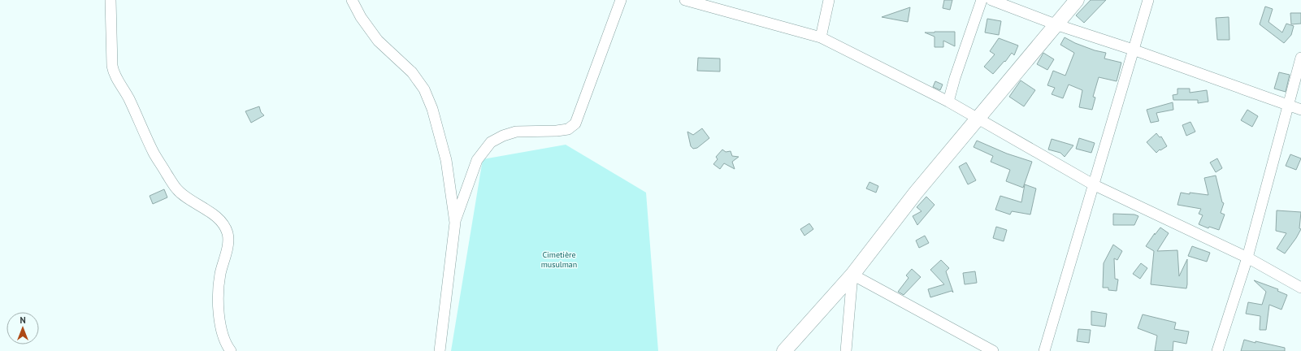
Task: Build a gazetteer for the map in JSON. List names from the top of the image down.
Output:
{
  "parks": ["Cimetière musulman"],
  "north": "top"
}
